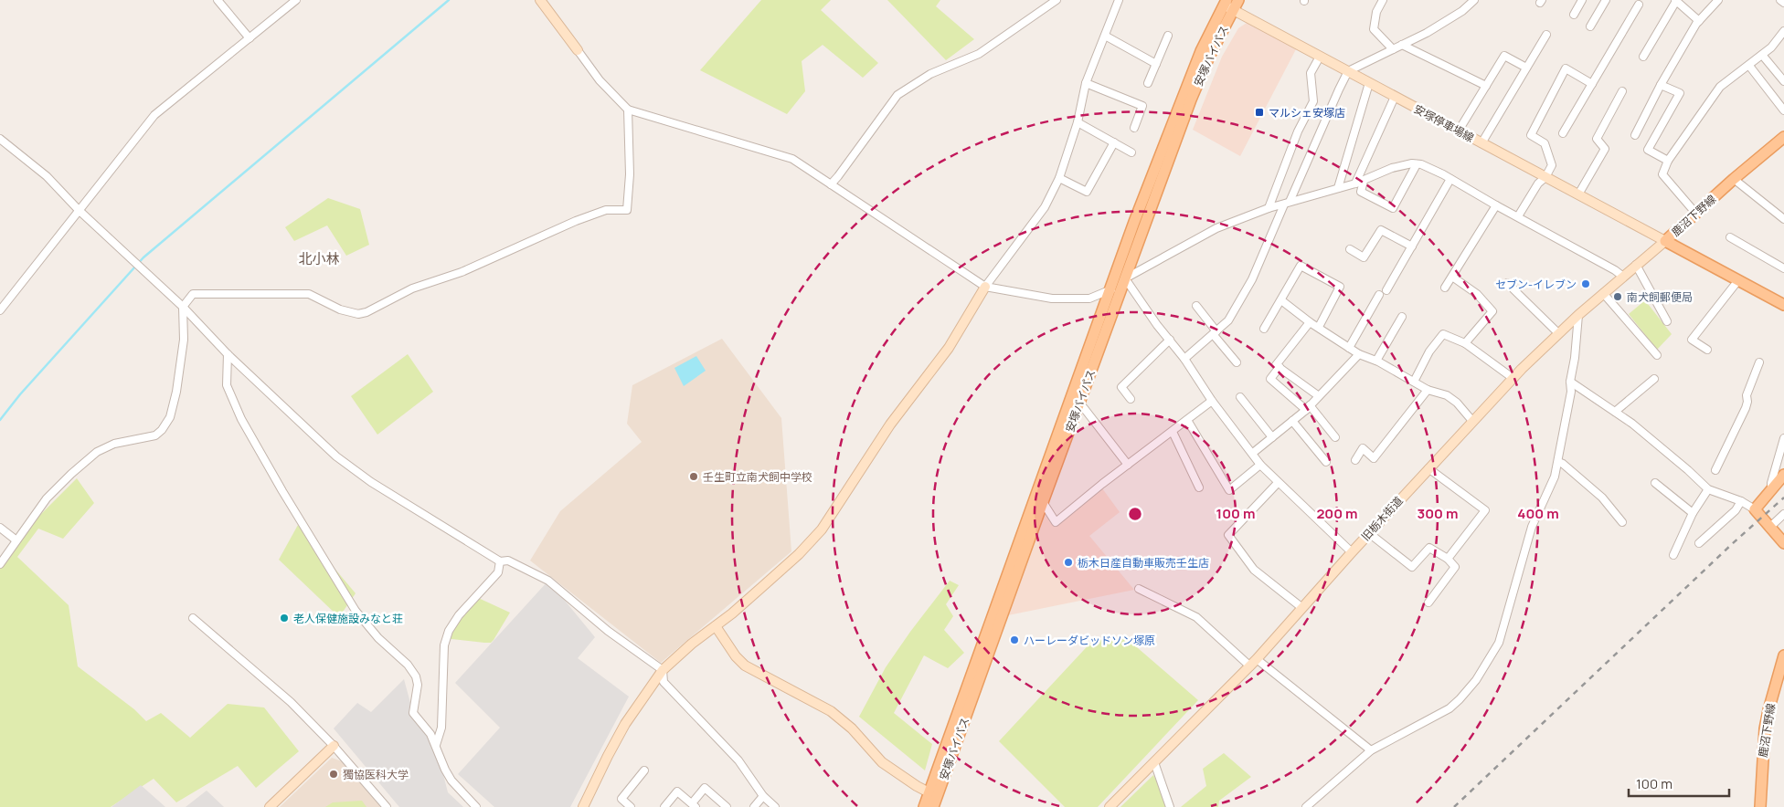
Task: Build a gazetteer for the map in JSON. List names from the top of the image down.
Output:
{
  "streets": {
    "main road": ["安塚バイパス", "鹿沼下野線"],
    "street": ["安塚停車場線", "旧栃木街道"]
  },
  "crossings": [
    ["安塚バイパス", "安塚停車場線"],
    ["安塚停車場線", "鹿沼下野線"],
    ["安塚停車場線", "旧栃木街道"],
    ["鹿沼下野線", "旧栃木街道"]
  ],
  "districts": ["北小林"],
  "places": {
    "transit": ["マルシェ安塚店"],
    "other": [
      "セブン-イレブン",
      "南犬飼郵便局",
      "壬生町立南犬飼中学校",
      "栃木日産自動車販売壬生店",
      "老人保健施設みなと荘",
      "ハーレーダビッドソン塚原",
      "獨協医科大学"
    ]
  },
  "scale_bar": "100 m",
  "rings": [
    "100 m",
    "200 m",
    "300 m",
    "400 m"
  ]
}
